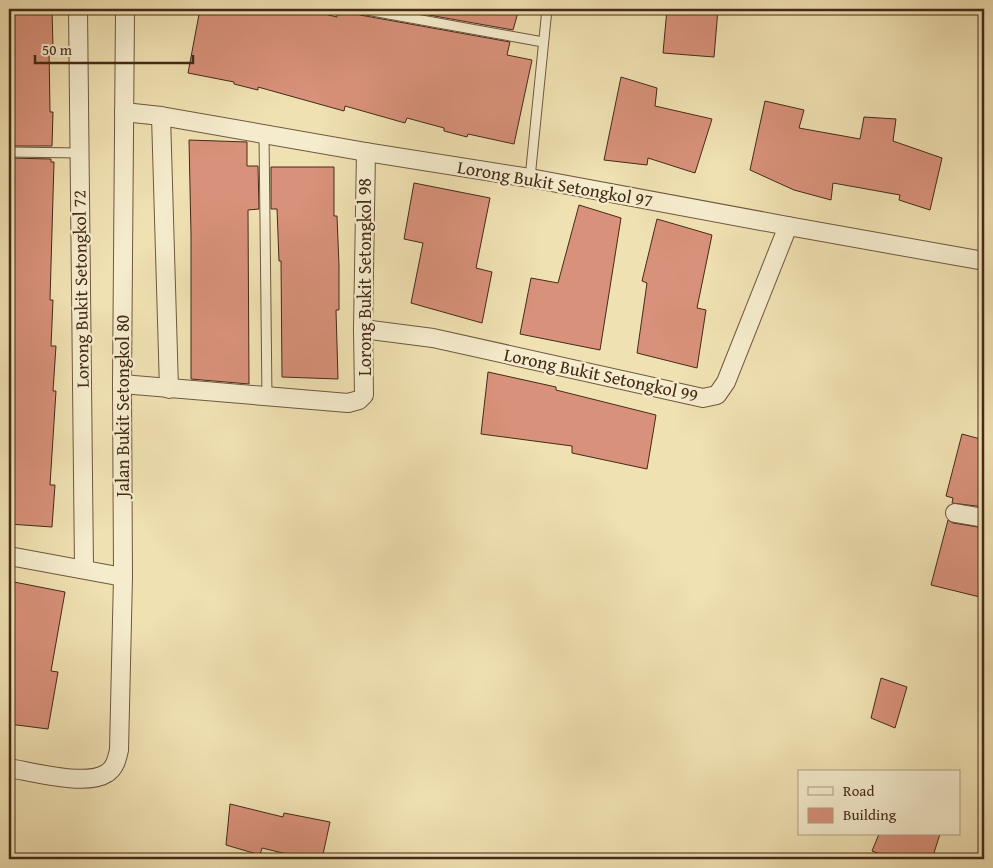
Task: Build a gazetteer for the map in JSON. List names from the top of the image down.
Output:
{
  "streets": {
    "street": [
      "Lorong Bukit Setongkol 97",
      "Lorong Bukit Setongkol 98",
      "Lorong Bukit Setongkol 72",
      "Lorong Bukit Setongkol 99",
      "Jalan Bukit Setongkol 80"
    ]
  },
  "crossings": [
    ["Lorong Bukit Setongkol 97", "Lorong Bukit Setongkol 98"],
    ["Lorong Bukit Setongkol 97", "Lorong Bukit Setongkol 99"],
    ["Lorong Bukit Setongkol 97", "Jalan Bukit Setongkol 80"],
    ["Lorong Bukit Setongkol 98", "Lorong Bukit Setongkol 99"]
  ],
  "legend": ["Road", "Building"],
  "scale_bar": "50 m"
}
